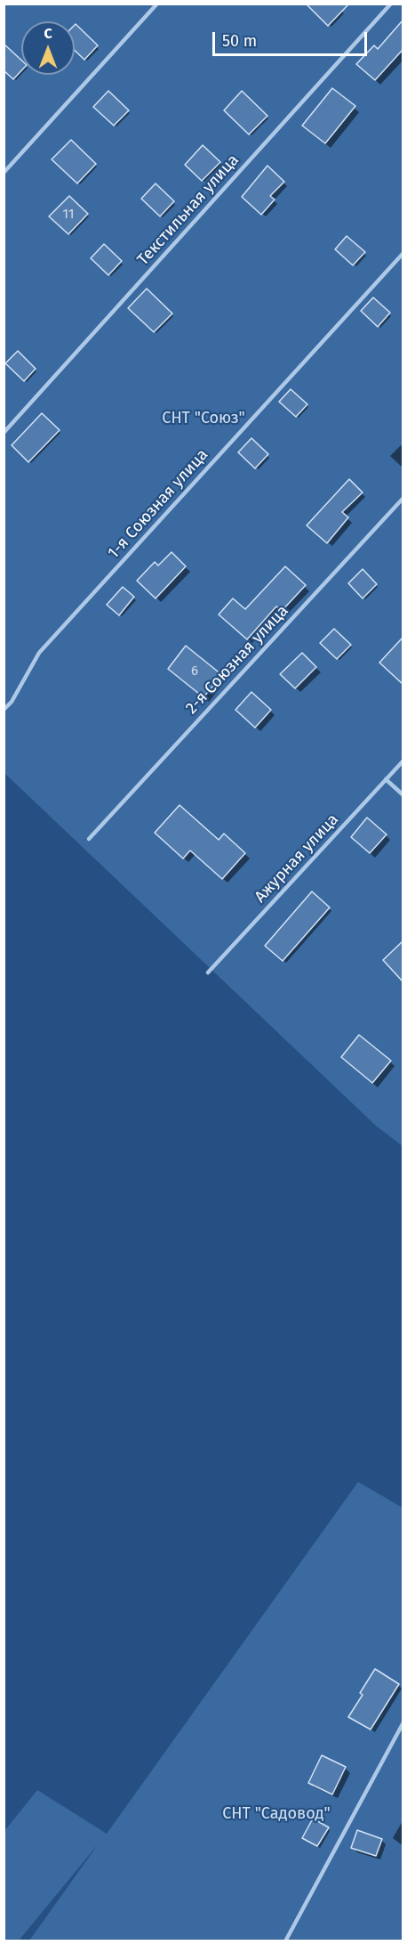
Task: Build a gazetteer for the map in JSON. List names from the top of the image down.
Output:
{
  "streets": {
    "lane": [
      "Текстильная улица",
      "1-я Союзная улица",
      "2-я Союзная улица",
      "Ажурная улица"
    ]
  },
  "parks": ["СНТ \"Союз\"", "СНТ \"Садовод\""],
  "house_numbers": ["11", "6"],
  "scale_bar": "50 m",
  "north": "top"
}
